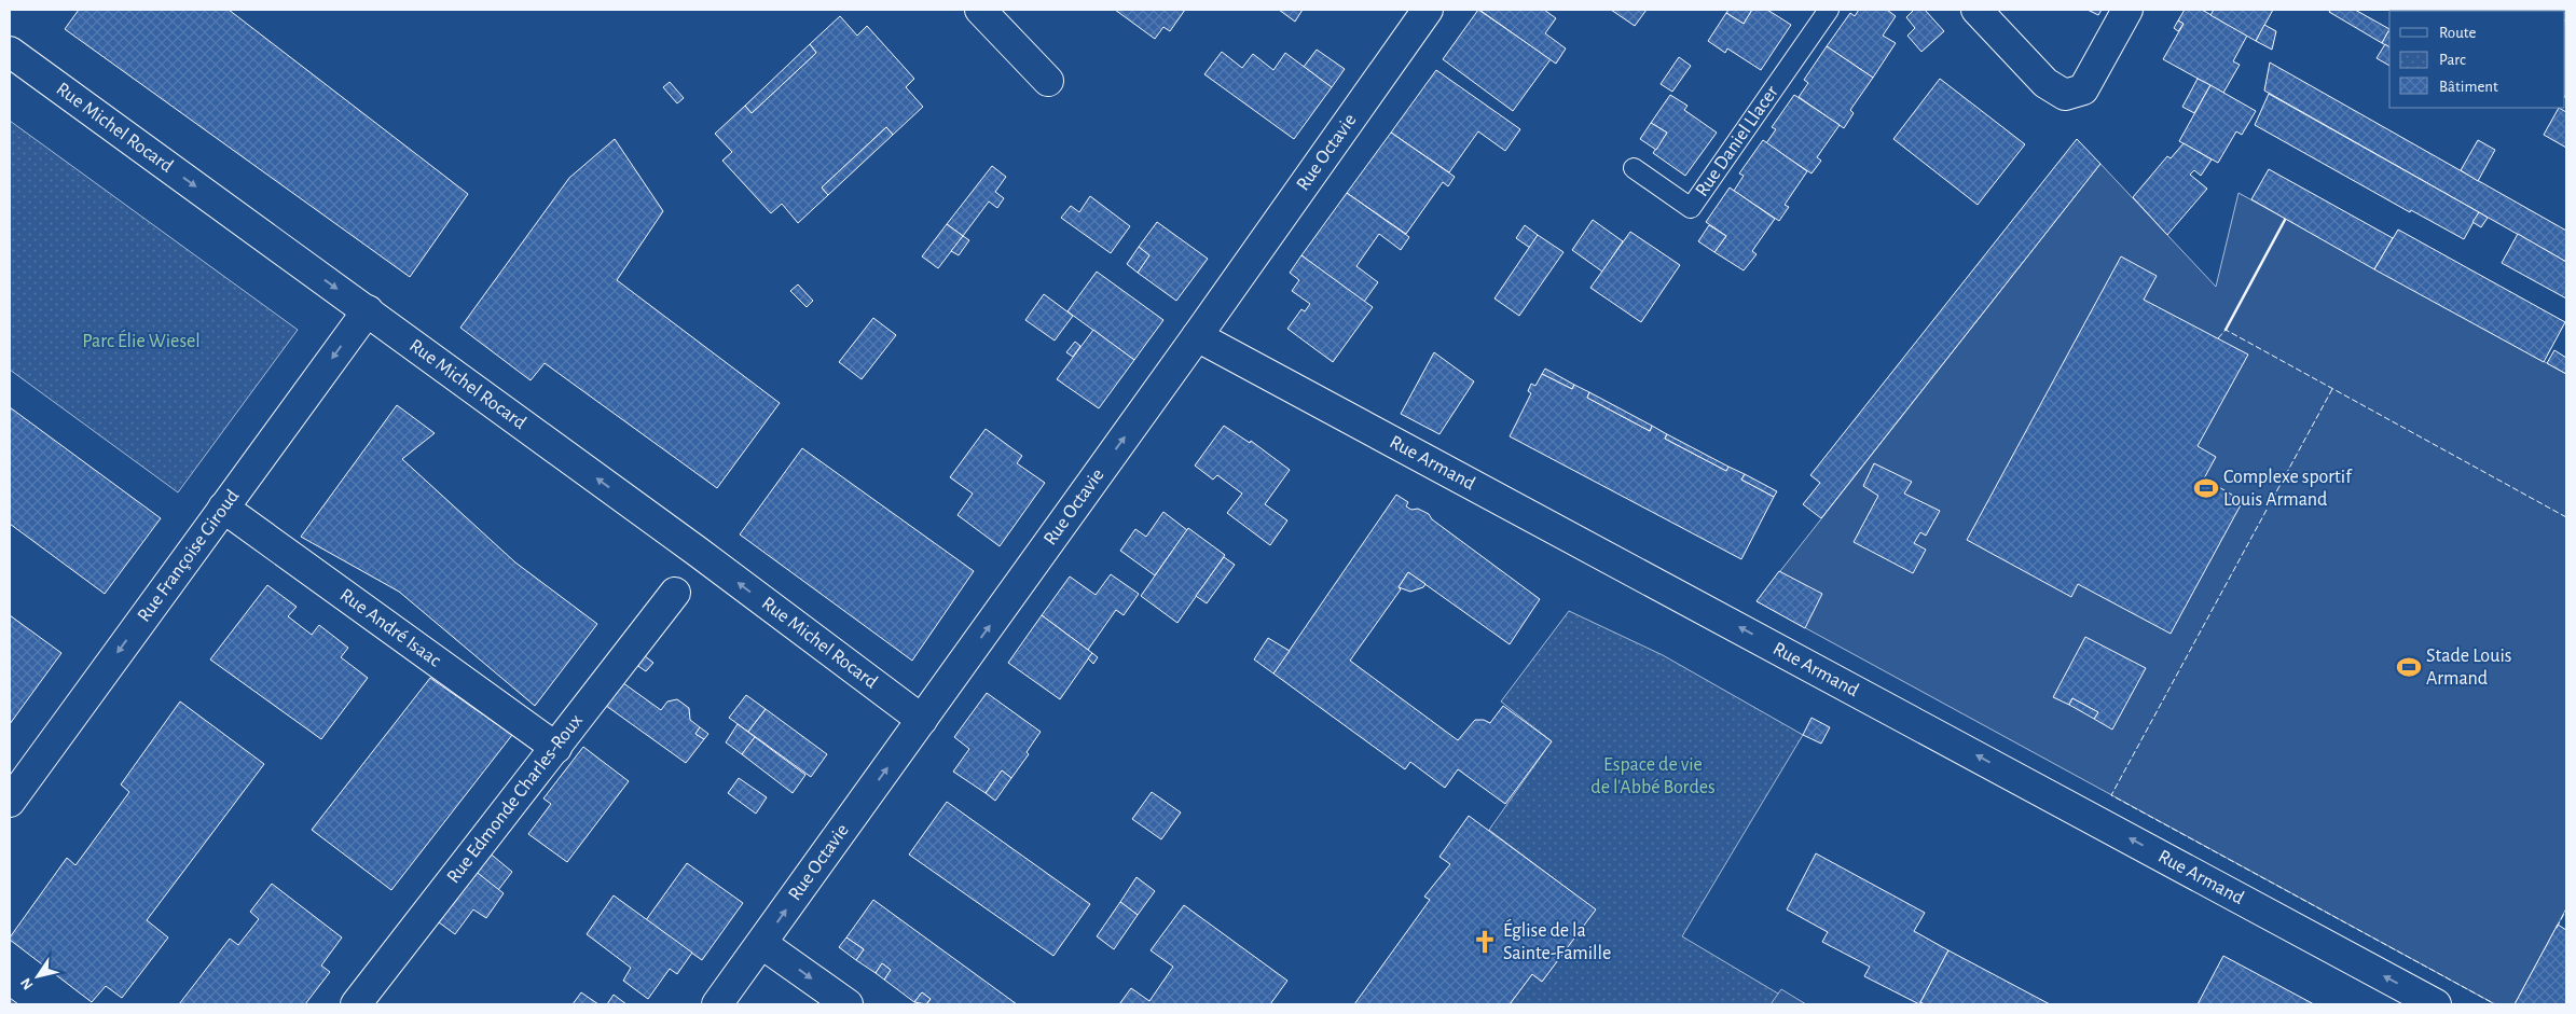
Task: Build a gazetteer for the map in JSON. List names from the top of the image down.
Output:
{
  "streets": {
    "street": [
      "Rue Michel Rocard",
      "Rue Octavie",
      "Rue Armand",
      "Rue Françoise Giroud",
      "Rue André Isaac",
      "Rue Edmonde Charles-Roux"
    ],
    "lane": ["Rue Daniel Llacer"]
  },
  "crossings": [
    ["Rue Michel Rocard", "Rue Octavie"],
    ["Rue Michel Rocard", "Rue Françoise Giroud"],
    ["Rue Octavie", "Rue Armand"],
    ["Rue Françoise Giroud", "Rue André Isaac"],
    ["Rue André Isaac", "Rue Edmonde Charles-Roux"]
  ],
  "one_way": ["Rue Octavie", "Rue Armand", "Rue Françoise Giroud"],
  "parks": ["Parc Élie Wiesel", "Espace de vie de l'Abbé Bordes"],
  "places": {
    "sports": ["Complexe sportif Louis Armand", "Stade Louis Armand"],
    "church": ["Église de la Sainte-Famille"]
  },
  "legend": ["Route", "Parc", "Bâtiment"],
  "north": "bottom left"
}
